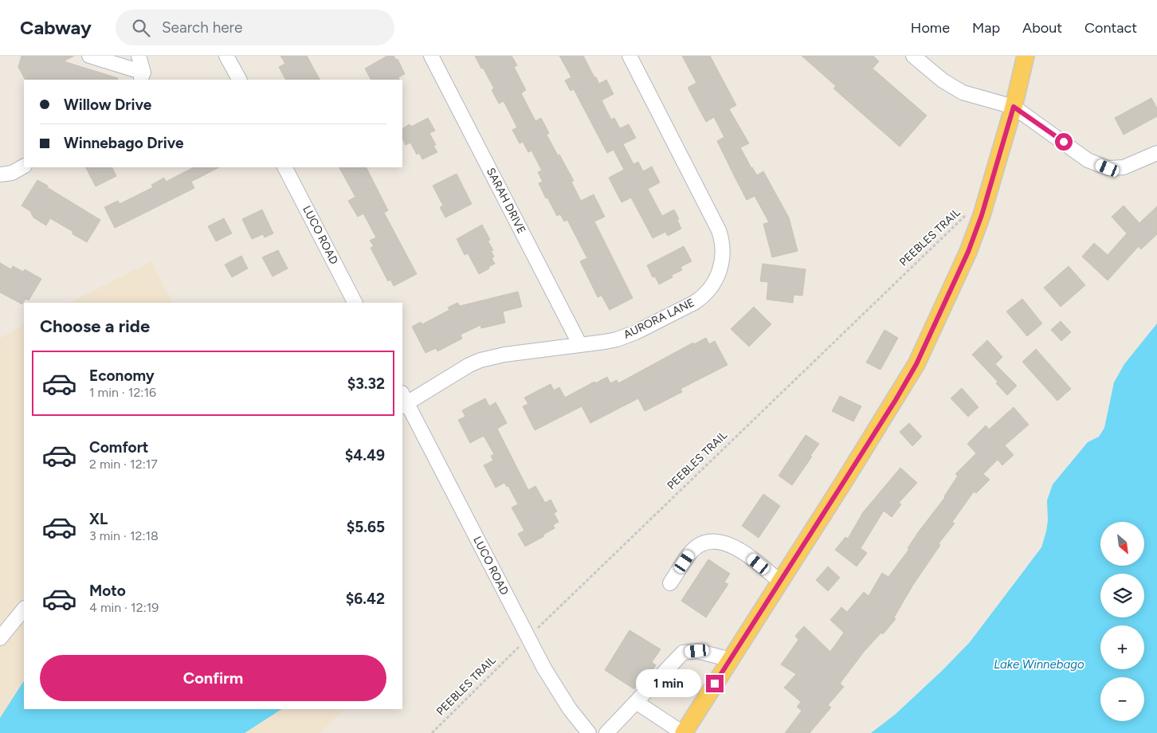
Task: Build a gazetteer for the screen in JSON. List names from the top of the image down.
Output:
{
  "streets": {
    "street": ["SARAH DRIVE", "LUCO ROAD", "AURORA LANE"],
    "path": ["PEEBLES TRAIL"]
  },
  "crossings": [
    ["SARAH DRIVE", "AURORA LANE"],
    ["LUCO ROAD", "PEEBLES TRAIL"],
    ["LUCO ROAD", "AURORA LANE"]
  ],
  "water": ["Lake Winnebago"],
  "north": "bottom right",
  "page": {
    "header": "Cabway",
    "search": "Search here",
    "nav": [
      "Home",
      "Map",
      "About",
      "Contact"
    ],
    "banner": ["Willow Drive", "Winnebago Drive"],
    "heading": "Choose a ride",
    "list": [
      {
        "name": "Economy",
        "note": "1 min · 12:16",
        "value": "$3.32"
      },
      {
        "name": "Comfort",
        "note": "2 min · 12:17",
        "value": "$4.49"
      },
      {
        "name": "XL",
        "note": "3 min · 12:18",
        "value": "$5.65"
      },
      {
        "name": "Moto",
        "note": "4 min · 12:19",
        "value": "$6.42"
      }
    ],
    "map_buttons": ["+", "−"],
    "buttons": "Confirm",
    "bubble": "1 min"
  }
}
